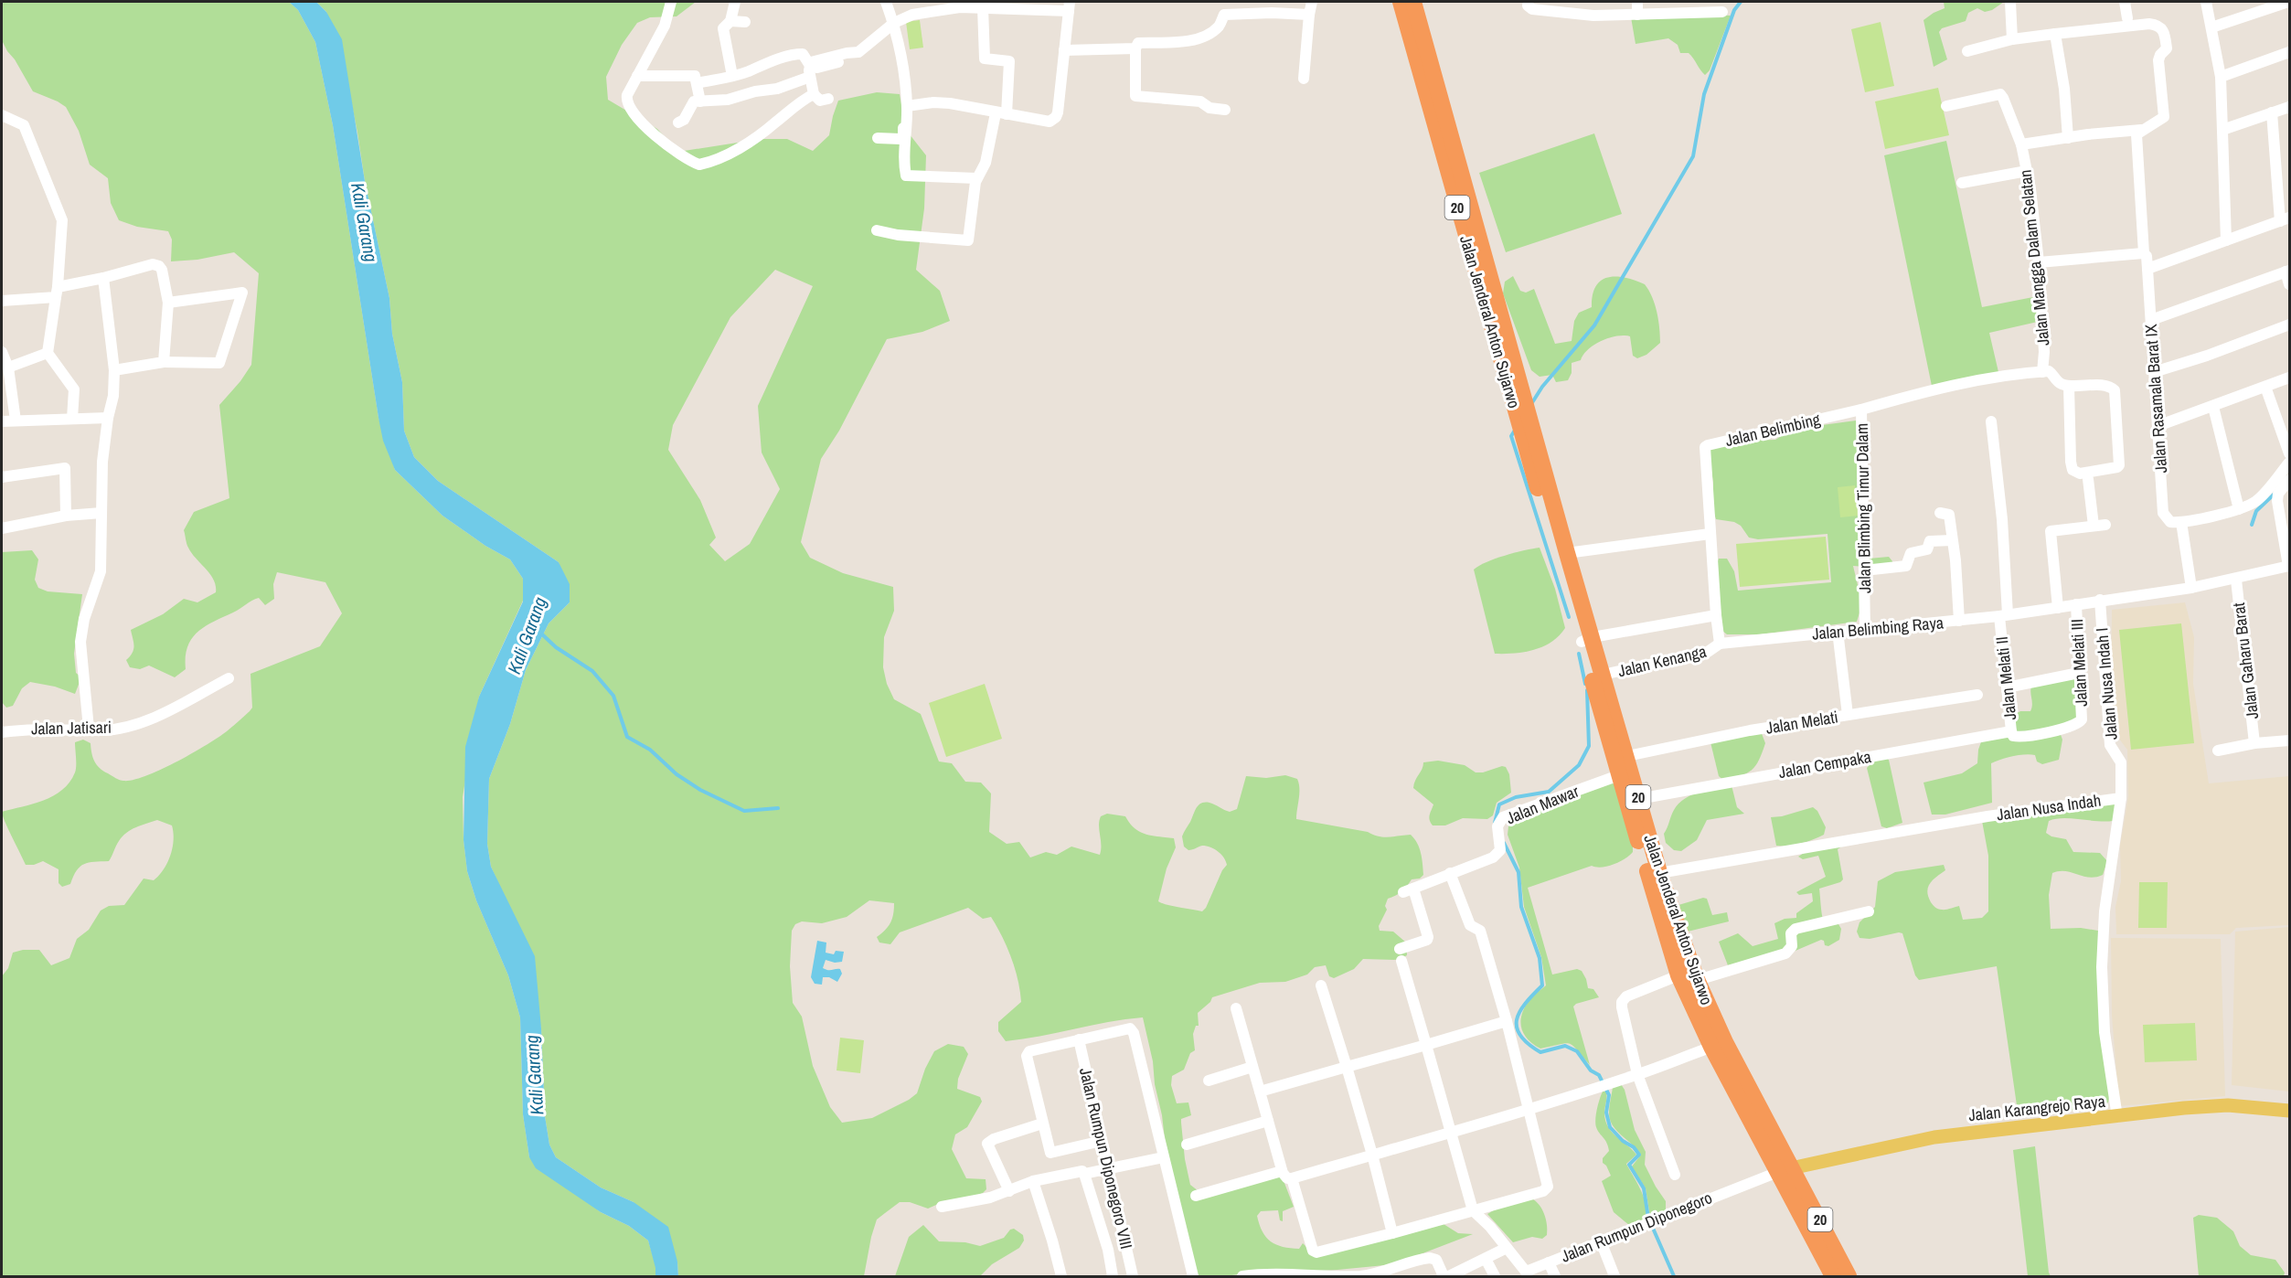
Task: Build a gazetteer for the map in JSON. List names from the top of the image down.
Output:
{
  "streets": {
    "highway": ["20", "Jalan Jenderal Anton Sujarwo"],
    "main road": ["Jalan Karangrejo Raya"],
    "street": [
      "Jalan Mangga Dalam Selatan",
      "Jalan Rasamala Barat IX",
      "Jalan Belimbing",
      "Jalan Blimbing Timur Dalam",
      "Jalan Belimbing Raya",
      "Jalan Kenanga",
      "Jalan Gaharu Barat",
      "Jalan Melati III",
      "Jalan Melati II",
      "Jalan Nusa Indah I",
      "Jalan Melati",
      "Jalan Jatisari",
      "Jalan Cempaka",
      "Jalan Mawar",
      "Jalan Nusa Indah",
      "Jalan Rumpun Diponegoro VIII",
      "Jalan Rumpun Diponegoro"
    ]
  },
  "crossings": [
    ["20", "Jalan Jenderal Anton Sujarwo"],
    ["20", "Jalan Karangrejo Raya"],
    ["20", "Jalan Rumpun Diponegoro"],
    ["Jalan Mangga Dalam Selatan", "Jalan Blimbing Timur Dalam"],
    ["Jalan Jenderal Anton Sujarwo", "Jalan Kenanga"],
    ["Jalan Jenderal Anton Sujarwo", "Jalan Melati"],
    ["Jalan Jenderal Anton Sujarwo", "Jalan Cempaka"],
    ["Jalan Jenderal Anton Sujarwo", "Jalan Mawar"],
    ["Jalan Jenderal Anton Sujarwo", "Jalan Nusa Indah"],
    ["Jalan Jenderal Anton Sujarwo", "Jalan Karangrejo Raya"],
    ["Jalan Jenderal Anton Sujarwo", "Jalan Rumpun Diponegoro"],
    ["Jalan Belimbing", "Jalan Blimbing Timur Dalam"],
    ["Jalan Blimbing Timur Dalam", "Jalan Belimbing Raya"],
    ["Jalan Belimbing Raya", "Jalan Kenanga"],
    ["Jalan Belimbing Raya", "Jalan Gaharu Barat"],
    ["Jalan Belimbing Raya", "Jalan Melati III"],
    ["Jalan Belimbing Raya", "Jalan Melati II"],
    ["Jalan Belimbing Raya", "Jalan Nusa Indah I"],
    ["Jalan Melati III", "Jalan Melati II"],
    ["Jalan Melati II", "Jalan Cempaka"],
    ["Jalan Nusa Indah I", "Jalan Nusa Indah"],
    ["Jalan Nusa Indah", "Jalan Karangrejo Raya"],
    ["Jalan Karangrejo Raya", "Jalan Rumpun Diponegoro"]
  ],
  "water": ["Kali Garang"]
}
